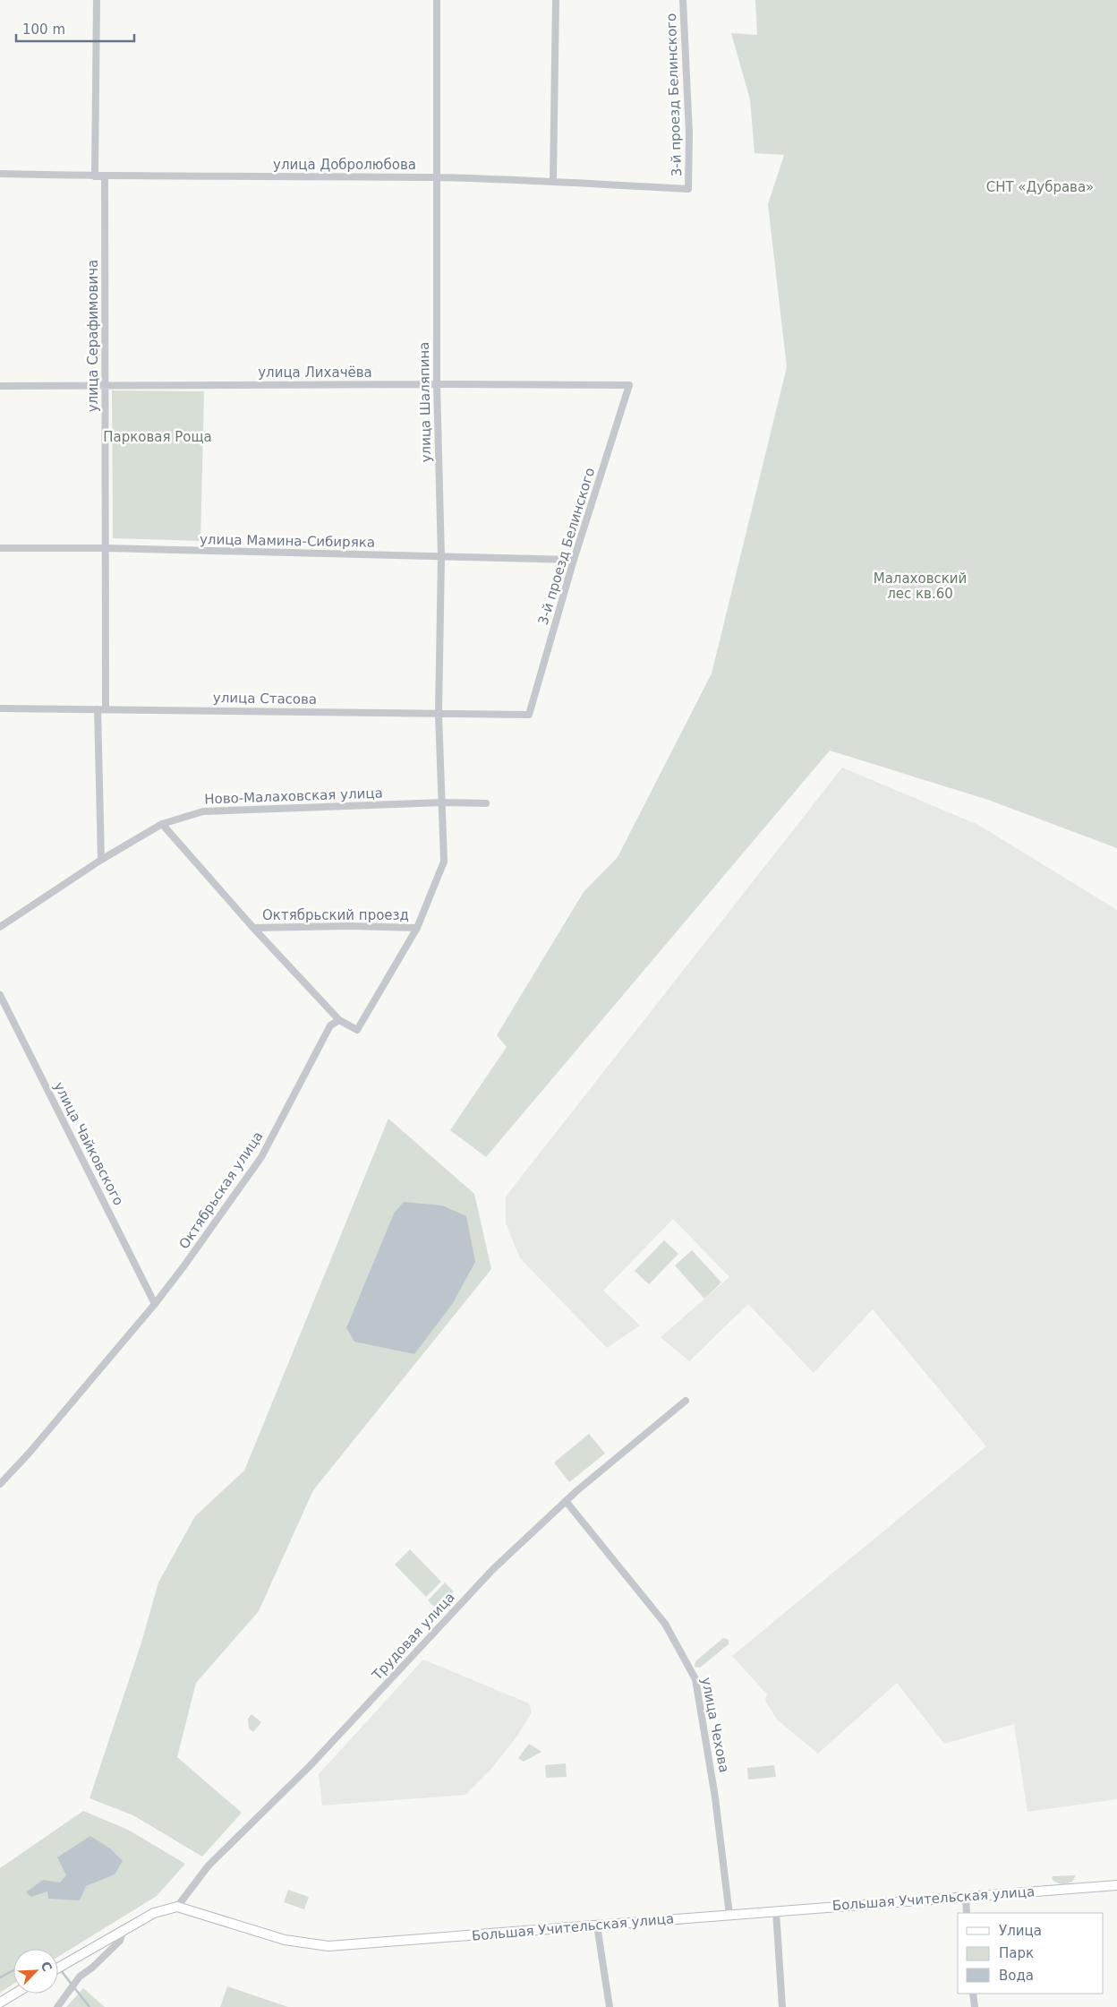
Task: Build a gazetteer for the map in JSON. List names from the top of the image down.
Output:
{
  "streets": {
    "main road": ["Большая Учительская улица"],
    "street": [
      "3-й проезд Белинского",
      "улица Добролюбова",
      "улица Серафимовича",
      "улица Лихачёва",
      "улица Шаляпина",
      "улица Мамина-Сибиряка",
      "улица Стасова",
      "Ново-Малаховская улица",
      "Октябрьский проезд",
      "улица Чайковского",
      "Октябрьская улица",
      "Трудовая улица",
      "улица Чехова"
    ]
  },
  "crossings": [
    ["3-й проезд Белинского", "улица Добролюбова"],
    ["3-й проезд Белинского", "улица Лихачёва"],
    ["3-й проезд Белинского", "улица Мамина-Сибиряка"],
    ["3-й проезд Белинского", "улица Стасова"],
    ["улица Добролюбова", "улица Серафимовича"],
    ["улица Добролюбова", "улица Шаляпина"],
    ["улица Серафимовича", "улица Лихачёва"],
    ["улица Серафимовича", "улица Мамина-Сибиряка"],
    ["улица Серафимовича", "улица Стасова"],
    ["улица Лихачёва", "улица Шаляпина"],
    ["улица Шаляпина", "улица Мамина-Сибиряка"],
    ["улица Шаляпина", "улица Стасова"],
    ["улица Шаляпина", "Ново-Малаховская улица"],
    ["Ново-Малаховская улица", "Октябрьский проезд"],
    ["Октябрьский проезд", "Октябрьская улица"],
    ["улица Чайковского", "Октябрьская улица"],
    ["Трудовая улица", "улица Чехова"],
    ["Трудовая улица", "Большая Учительская улица"],
    ["улица Чехова", "Большая Учительская улица"]
  ],
  "parks": ["СНТ «Дубрава»", "Парковая Роща", "Малаховский лес кв.60"],
  "legend": ["Улица", "Парк", "Вода"],
  "scale_bar": "100 m",
  "north": "top right"
}
